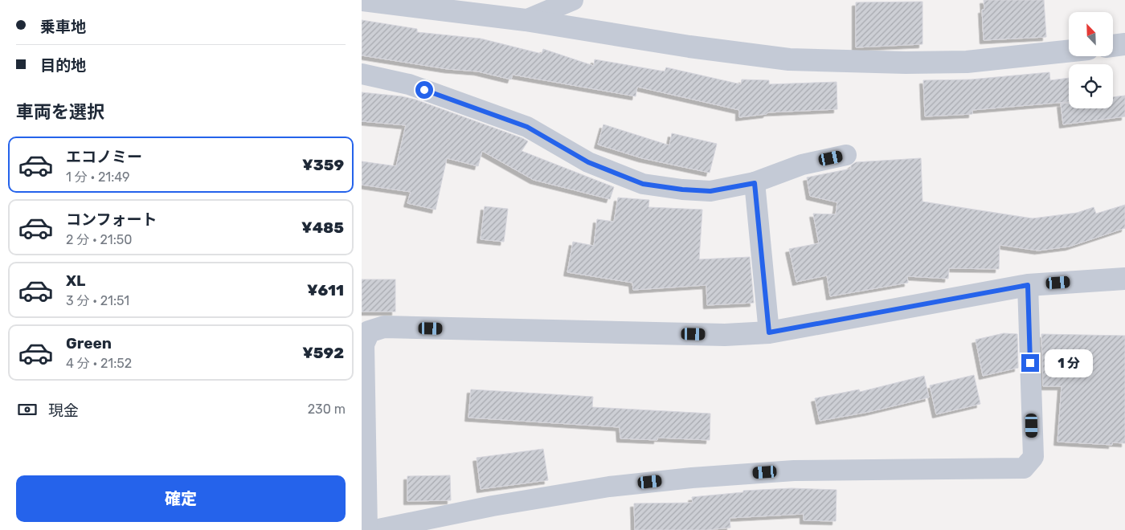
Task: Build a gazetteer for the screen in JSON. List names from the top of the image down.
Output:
{
  "north": "top left",
  "page": {
    "banner": ["乗車地", "目的地"],
    "heading": "車両を選択",
    "list": [
      {
        "name": "エコノミー",
        "note": "1 分 · 21:49",
        "value": "¥359"
      },
      {
        "name": "コンフォート",
        "note": "2 分 · 21:50",
        "value": "¥485"
      },
      {
        "name": "XL",
        "note": "3 分 · 21:51",
        "value": "¥611"
      },
      {
        "name": "Green",
        "note": "4 分 · 21:52",
        "value": "¥592"
      }
    ],
    "bubble": "1 分",
    "pay": ["現金", "230 m"],
    "buttons": "確定"
  }
}
